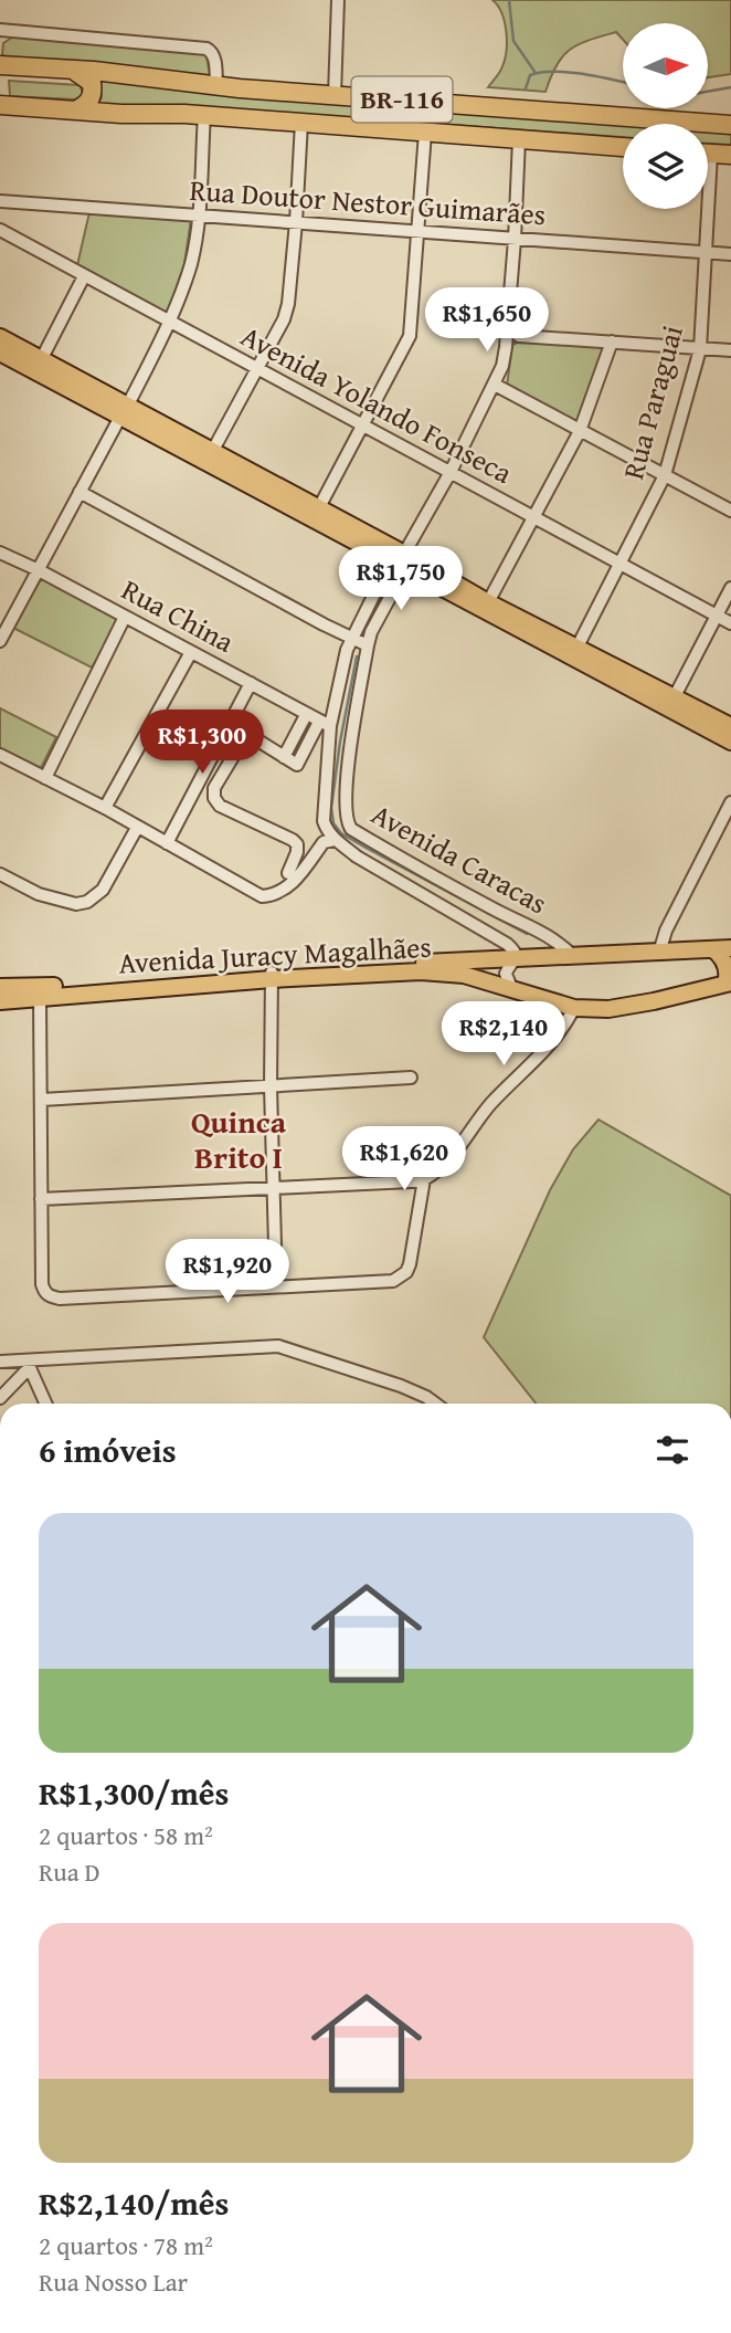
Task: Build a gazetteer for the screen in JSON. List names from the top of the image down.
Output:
{
  "streets": {
    "highway": ["BR-116"],
    "main road": ["Avenida Juracy Magalhães"],
    "street": [
      "Rua Doutor Nestor Guimarães",
      "Rua Paraguai",
      "Avenida Yolando Fonseca",
      "Rua China",
      "Avenida Caracas"
    ]
  },
  "crossings": [
    ["Rua Doutor Nestor Guimarães", "Rua Paraguai"],
    ["Rua Paraguai", "Avenida Yolando Fonseca"],
    ["Rua China", "Avenida Caracas"],
    ["Avenida Caracas", "Avenida Juracy Magalhães"]
  ],
  "districts": ["Quinca Brito I"],
  "north": "right",
  "page": {
    "price": [
      "R$1,650",
      "R$1,750",
      "R$1,300",
      "R$2,140",
      "R$1,620",
      "R$1,920"
    ],
    "heading": "6 imóveis",
    "list": [
      {
        "name": "R$1,300/mês",
        "note": "2 quartos · 58 m² · Rua D"
      },
      {
        "name": "R$2,140/mês",
        "note": "2 quartos · 78 m² · Rua Nosso Lar"
      }
    ]
  }
}
